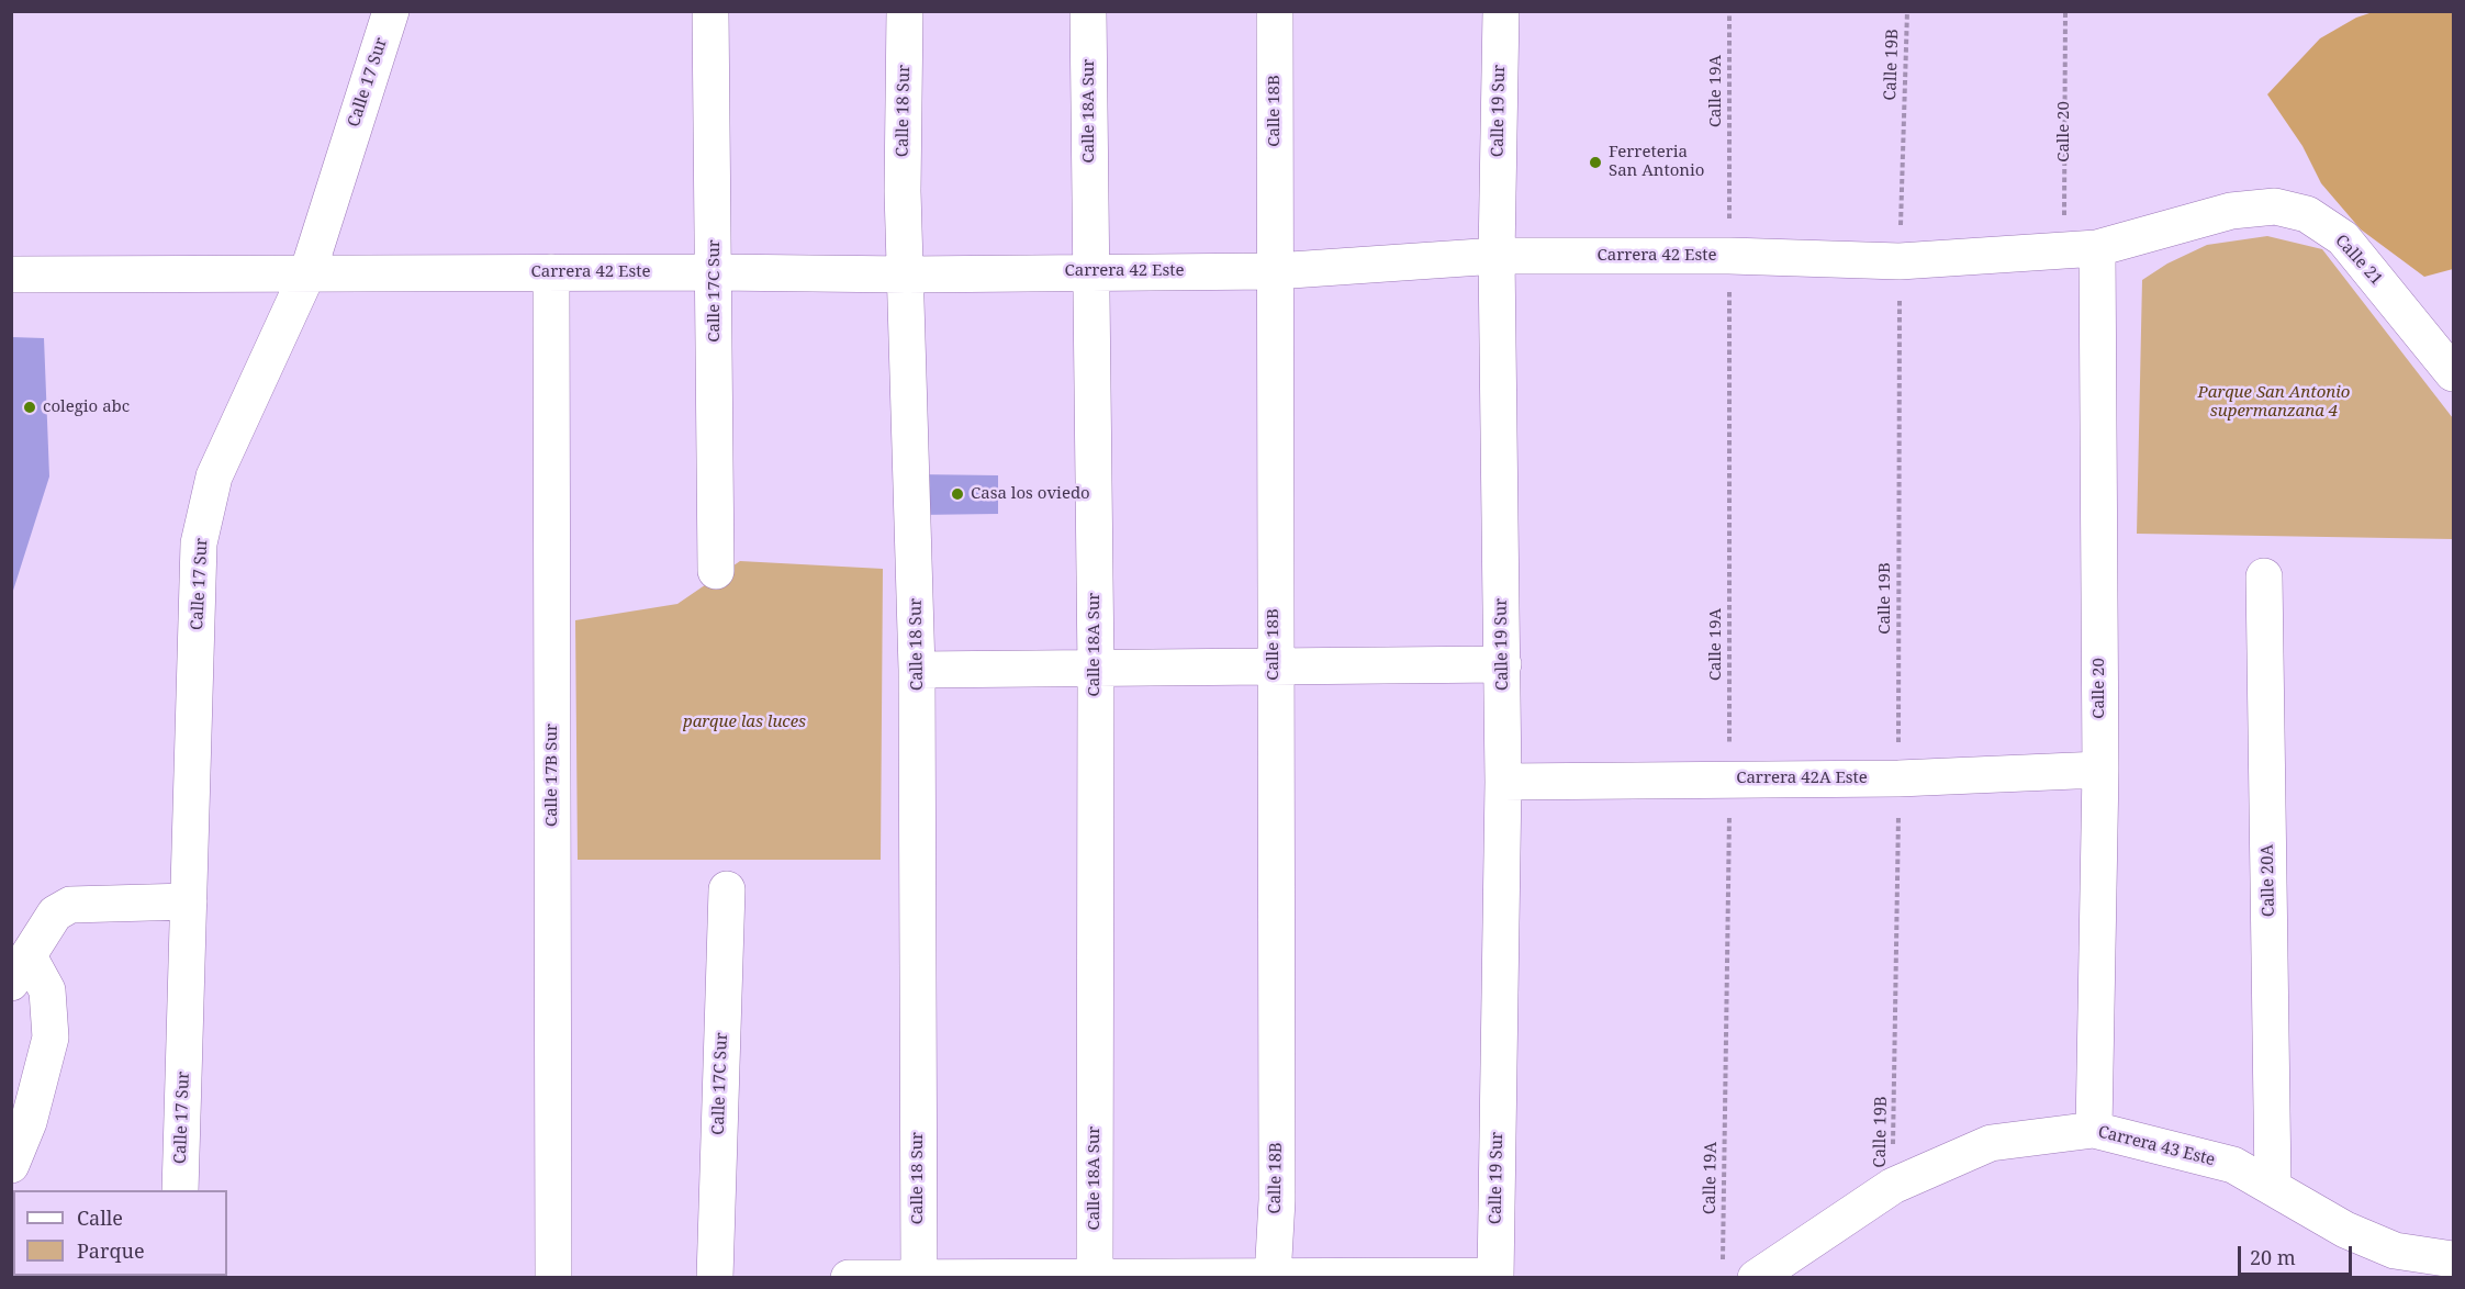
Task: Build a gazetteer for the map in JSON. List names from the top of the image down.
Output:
{
  "streets": {
    "street": [
      "Calle 17 Sur",
      "Calle 18 Sur",
      "Calle 18A Sur",
      "Calle 18B",
      "Calle 19 Sur",
      "Calle 20",
      "Carrera 42 Este",
      "Calle 21",
      "Calle 17C Sur",
      "Calle 17B Sur",
      "Carrera 42A Este",
      "Calle 20A",
      "Carrera 43 Este"
    ],
    "path": ["Calle 19B", "Calle 19A"]
  },
  "crossings": [
    ["Calle 19B", "Carrera 42 Este"],
    ["Calle 19B", "Carrera 42A Este"],
    ["Calle 19B", "Carrera 43 Este"],
    ["Calle 17 Sur", "Carrera 42 Este"],
    ["Calle 19A", "Carrera 42 Este"],
    ["Calle 19A", "Carrera 42A Este"],
    ["Calle 18 Sur", "Carrera 42 Este"],
    ["Calle 18A Sur", "Carrera 42 Este"],
    ["Calle 18B", "Carrera 42 Este"],
    ["Calle 19 Sur", "Carrera 42 Este"],
    ["Calle 19 Sur", "Carrera 42A Este"],
    ["Calle 20", "Carrera 42 Este"],
    ["Calle 20", "Carrera 42A Este"],
    ["Calle 20", "Carrera 43 Este"],
    ["Carrera 42 Este", "Calle 21"],
    ["Carrera 42 Este", "Calle 17C Sur"],
    ["Carrera 42 Este", "Calle 17B Sur"],
    ["Calle 20A", "Carrera 43 Este"]
  ],
  "parks": ["Parque San Antonio supermanzana 4", "parque las luces"],
  "places": ["Ferreteria San Antonio", "colegio abc", "Casa los oviedo"],
  "legend": ["Calle", "Parque"],
  "scale_bar": "20 m"
}
